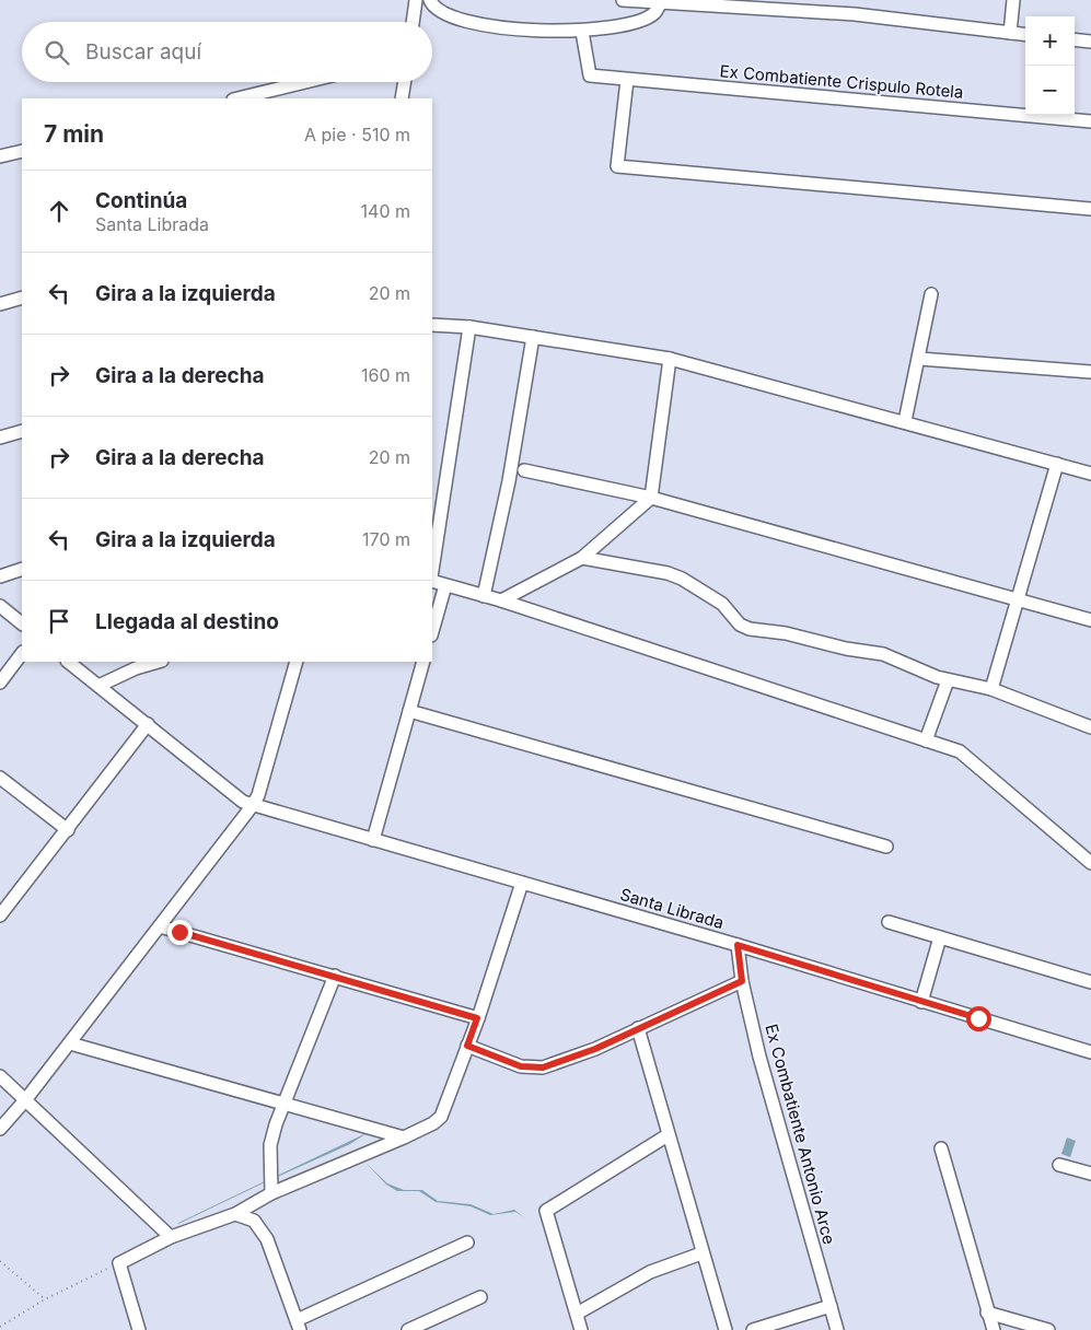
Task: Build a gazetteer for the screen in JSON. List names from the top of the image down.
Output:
{
  "streets": {
    "street": ["Ex Combatiente Crispulo Rotela", "Santa Librada", "Ex Combatiente Antonio Arce"]
  },
  "crossings": [
    ["Santa Librada", "Ex Combatiente Antonio Arce"]
  ],
  "page": {
    "map_buttons": ["+", "−"],
    "search": "Buscar aquí",
    "heading": ["7 min", "A pie · 510 m"],
    "list": [
      ["Continúa", "Santa Librada", "140 m"],
      ["Gira a la izquierda", "20 m"],
      ["Gira a la derecha", "160 m"],
      ["Gira a la derecha", "20 m"],
      ["Gira a la izquierda", "170 m"],
      "Llegada al destino"
    ]
  }
}
